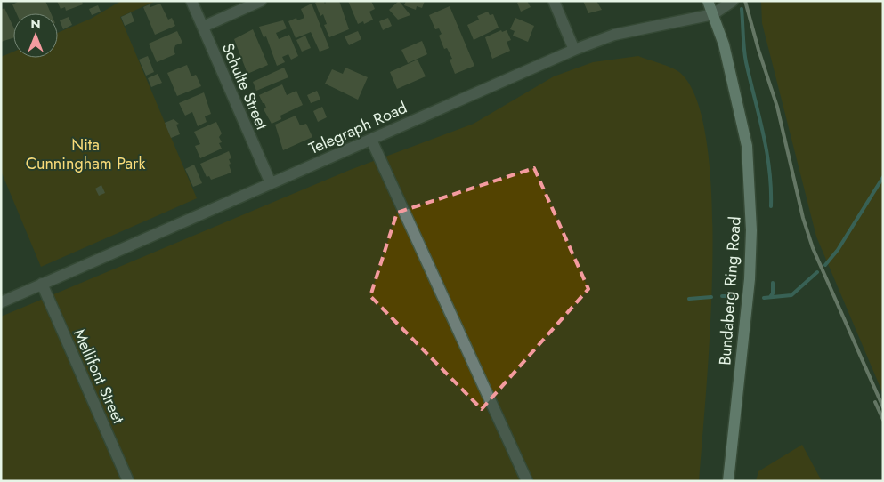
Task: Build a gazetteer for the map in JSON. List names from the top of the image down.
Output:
{
  "streets": {
    "main road": ["Bundaberg Ring Road"],
    "street": ["Schulte Street", "Telegraph Road", "Mellifont Street"]
  },
  "crossings": [
    ["Schulte Street", "Telegraph Road"],
    ["Telegraph Road", "Bundaberg Ring Road"],
    ["Telegraph Road", "Mellifont Street"]
  ],
  "parks": ["Nita Cunningham Park"],
  "north": "top"
}
